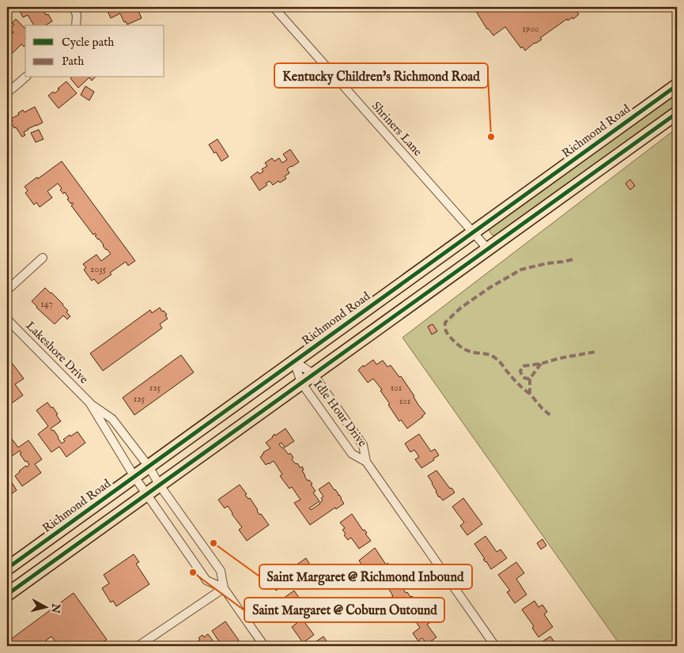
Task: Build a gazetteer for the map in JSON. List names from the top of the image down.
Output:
{
  "streets": {
    "main road": ["Richmond Road"],
    "street": ["Shriners Lane", "Lakeshore Drive", "Idle Hour Drive"]
  },
  "crossings": [
    ["Shriners Lane", "Richmond Road"],
    ["Richmond Road", "Lakeshore Drive"],
    ["Richmond Road", "Idle Hour Drive"]
  ],
  "places": ["Kentucky Children's Richmond Road", "Saint Margaret @ Richmond Inbound", "Saint Margaret @ Coburn Outound"],
  "house_numbers": [
    "1900",
    "2035",
    "147",
    "125",
    "101",
    "125",
    "101"
  ],
  "legend": ["Cycle path", "Path"],
  "north": "right"
}
